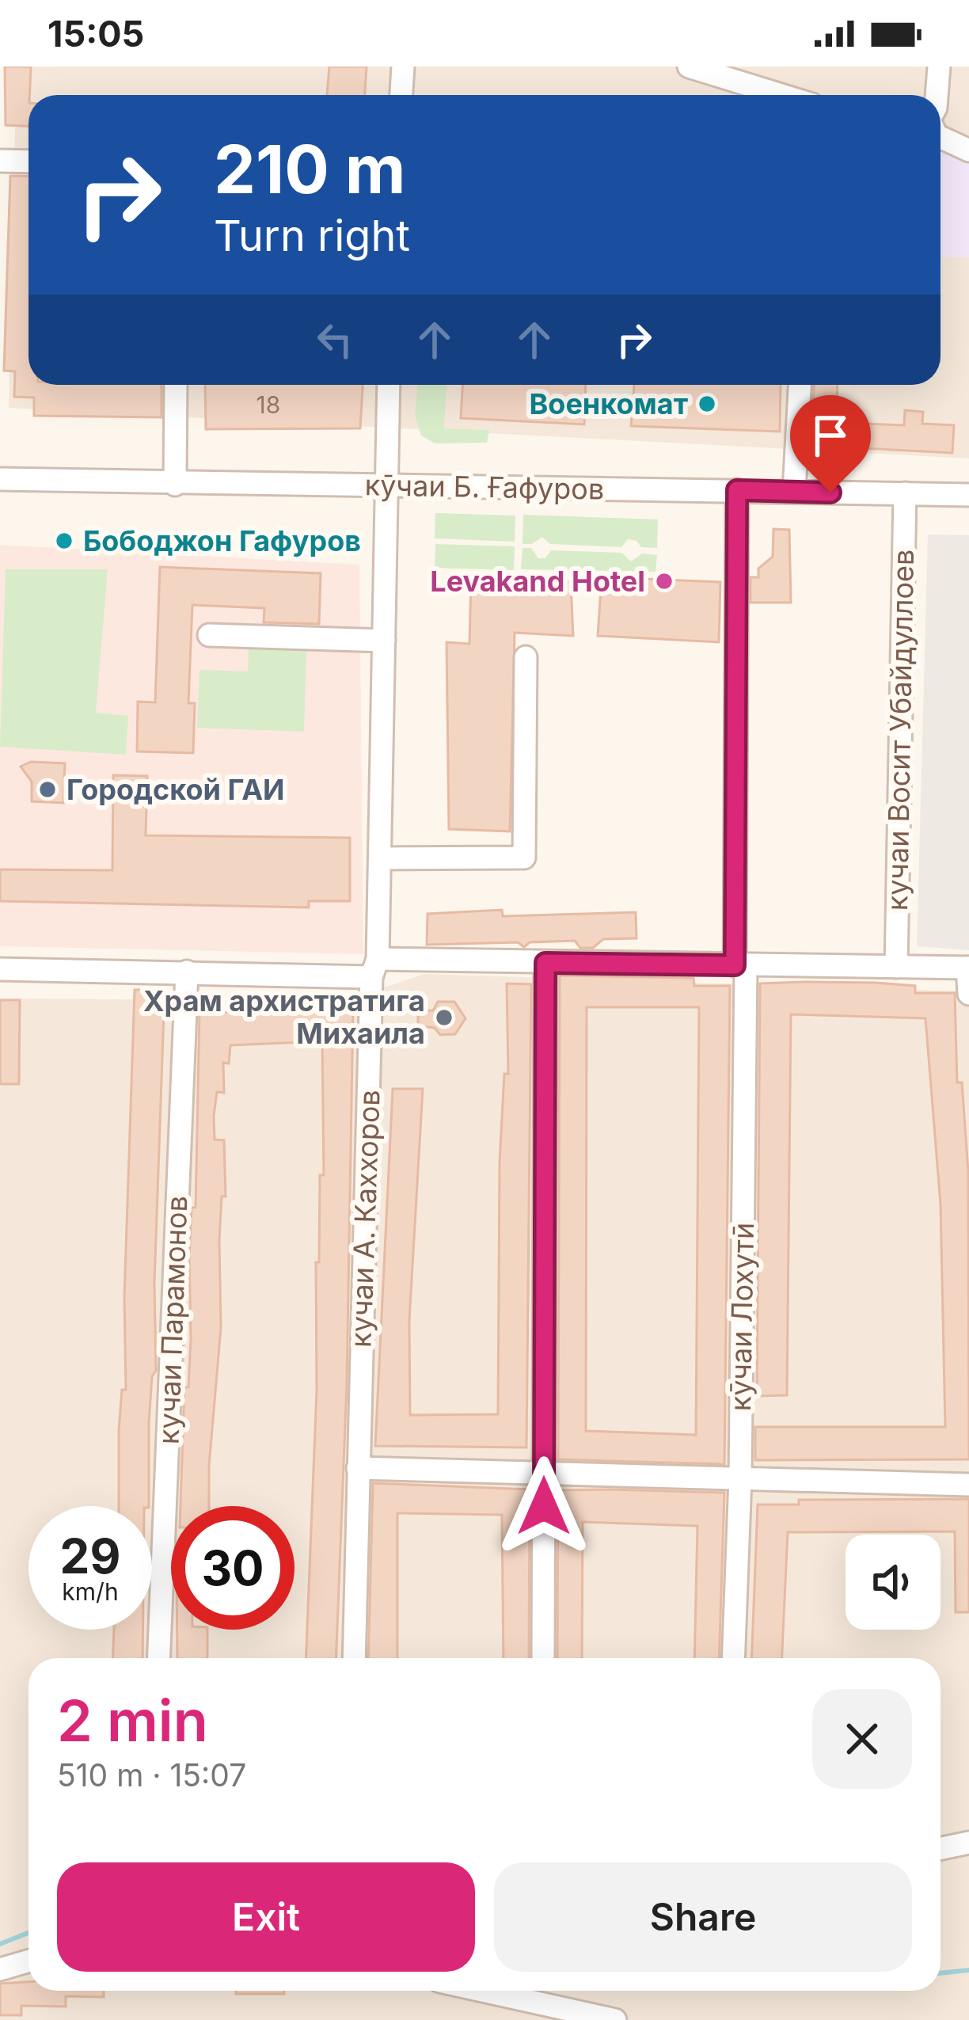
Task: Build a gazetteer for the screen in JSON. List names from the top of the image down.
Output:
{
  "streets": {
    "street": [
      "кӯчаи Б. Ғафуров",
      "кучаи Восит Убайдуллоев",
      "кучаи А. Каххоров",
      "кӯчаи Лохутӣ",
      "кучаи Парамонов"
    ]
  },
  "crossings": [
    ["кӯчаи Б. Ғафуров", "кучаи Восит Убайдуллоев"],
    ["кӯчаи Б. Ғафуров", "кучаи А. Каххоров"],
    ["кӯчаи Б. Ғафуров", "кӯчаи Лохутӣ"]
  ],
  "places": [
    "Военкомат",
    "Бободжон Гафуров",
    "Levakand Hotel",
    "Городской ГАИ",
    "Храм архистратига Михаила"
  ],
  "house_numbers": ["18"],
  "page": {
    "status": "15:05",
    "turn": ["210 m", "Turn right"],
    "speed": "29 km/h",
    "limit": "30",
    "heading": ["2 min", "510 m · 15:07"],
    "buttons": ["Exit", "Share"]
  }
}
